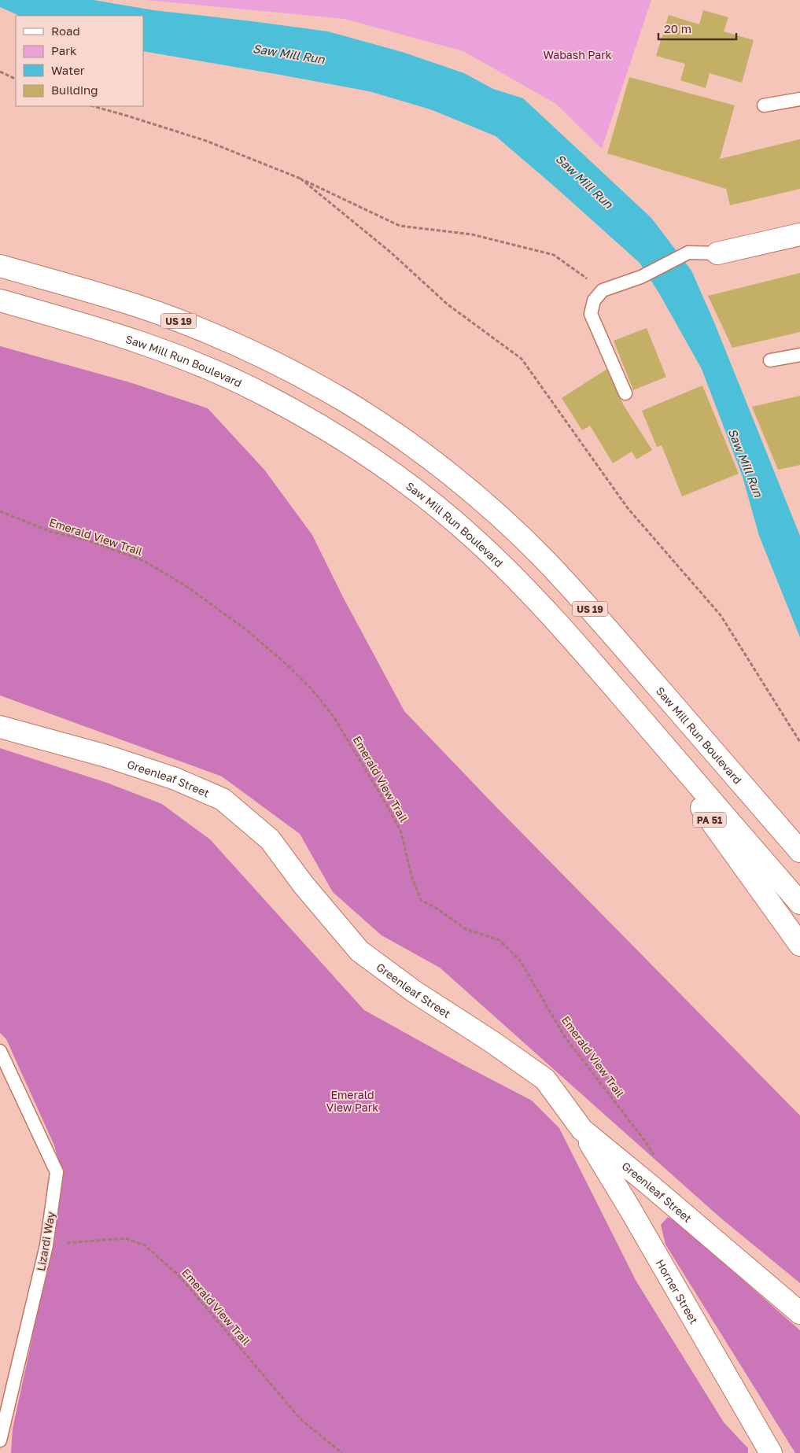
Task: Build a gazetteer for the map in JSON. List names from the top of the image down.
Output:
{
  "streets": {
    "main road": [
      "US 19",
      "Saw Mill Run Boulevard",
      "Greenleaf Street",
      "PA 51",
      "Horner Street"
    ],
    "lane": ["Lizardi Way"],
    "path": ["Emerald View Trail"]
  },
  "crossings": [
    ["Saw Mill Run Boulevard", "PA 51"],
    ["Emerald View Trail", "Greenleaf Street"],
    ["Emerald View Trail", "Lizardi Way"],
    ["Greenleaf Street", "Horner Street"]
  ],
  "water": ["Saw Mill Run"],
  "parks": ["Wabash Park", "Emerald View Park"],
  "legend": [
    "Road",
    "Park",
    "Water",
    "Building"
  ],
  "scale_bar": "20 m"
}
